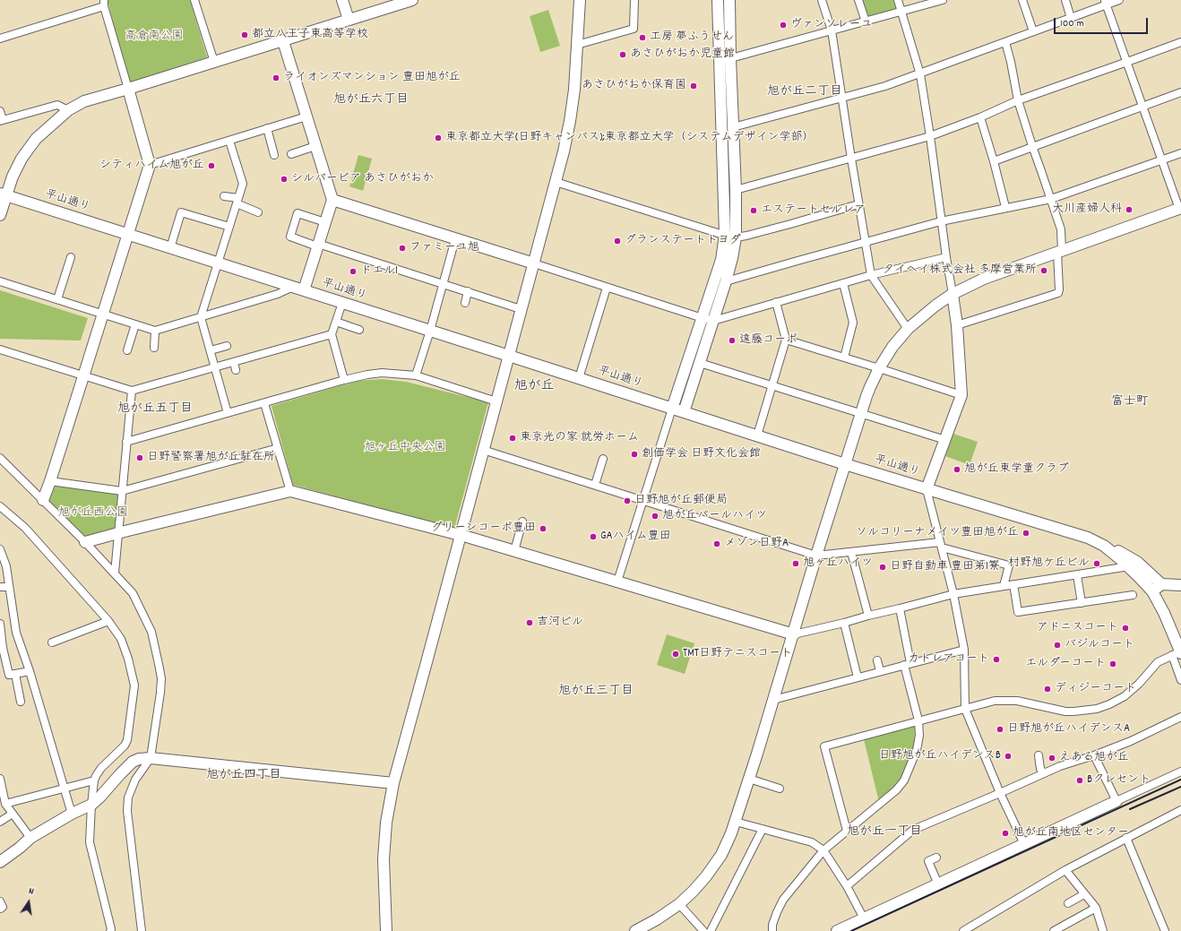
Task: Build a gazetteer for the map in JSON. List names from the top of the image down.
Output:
{
  "streets": {
    "street": ["平山通り"]
  },
  "districts": [
    "旭が丘二丁目",
    "旭が丘六丁目",
    "旭が丘",
    "富士町",
    "旭が丘五丁目",
    "旭が丘三丁目",
    "旭が丘四丁目",
    "旭が丘一丁目"
  ],
  "parks": ["高倉南公園", "旭ヶ丘中央公園", "旭が丘西公園"],
  "places": [
    "ヴァンソレーユ",
    "都立八王子東高等学校",
    "工房 夢ふうせん",
    "あさひがおか児童館",
    "ライオンズマンション 豊田旭が丘",
    "あさひがおか保育園",
    "東京都立大学(日野キャンパス);東京都立大学（システムデザイン学部）",
    "シティハイム旭が丘",
    "シルバーピア あさひがおか",
    "大川産婦人科",
    "エステートセルレア",
    "グランステートトヨダ",
    "ファミーユ旭",
    "タイヘイ株式会社 多摩営業所",
    "ドエル1",
    "遠藤コーポ",
    "東京光の家 就労ホーム",
    "創価学会 日野文化会館",
    "日野警察署旭が丘駐在所",
    "旭が丘東学童クラブ",
    "日野旭が丘郵便局",
    "旭が丘パールハイツ",
    "グリーンコーポ豊田",
    "ソルコリーナメイツ豊田旭が丘",
    "GAハイム豊田",
    "メゾン日野A",
    "旭ヶ丘ハイツ",
    "村野旭ケ丘ビル",
    "日野自動車 豊田第1寮",
    "吉河ビル",
    "アドニスコート",
    "バジルコート",
    "TMT日野テニスコート",
    "カトレアコート",
    "エルダーコート",
    "ディジーコート",
    "日野旭が丘ハイデンスA",
    "日野旭が丘ハイデンスB",
    "えある旭が丘",
    "Bクレセント",
    "旭が丘南地区センター"
  ],
  "scale_bar": "100 m",
  "north": "top"
}
